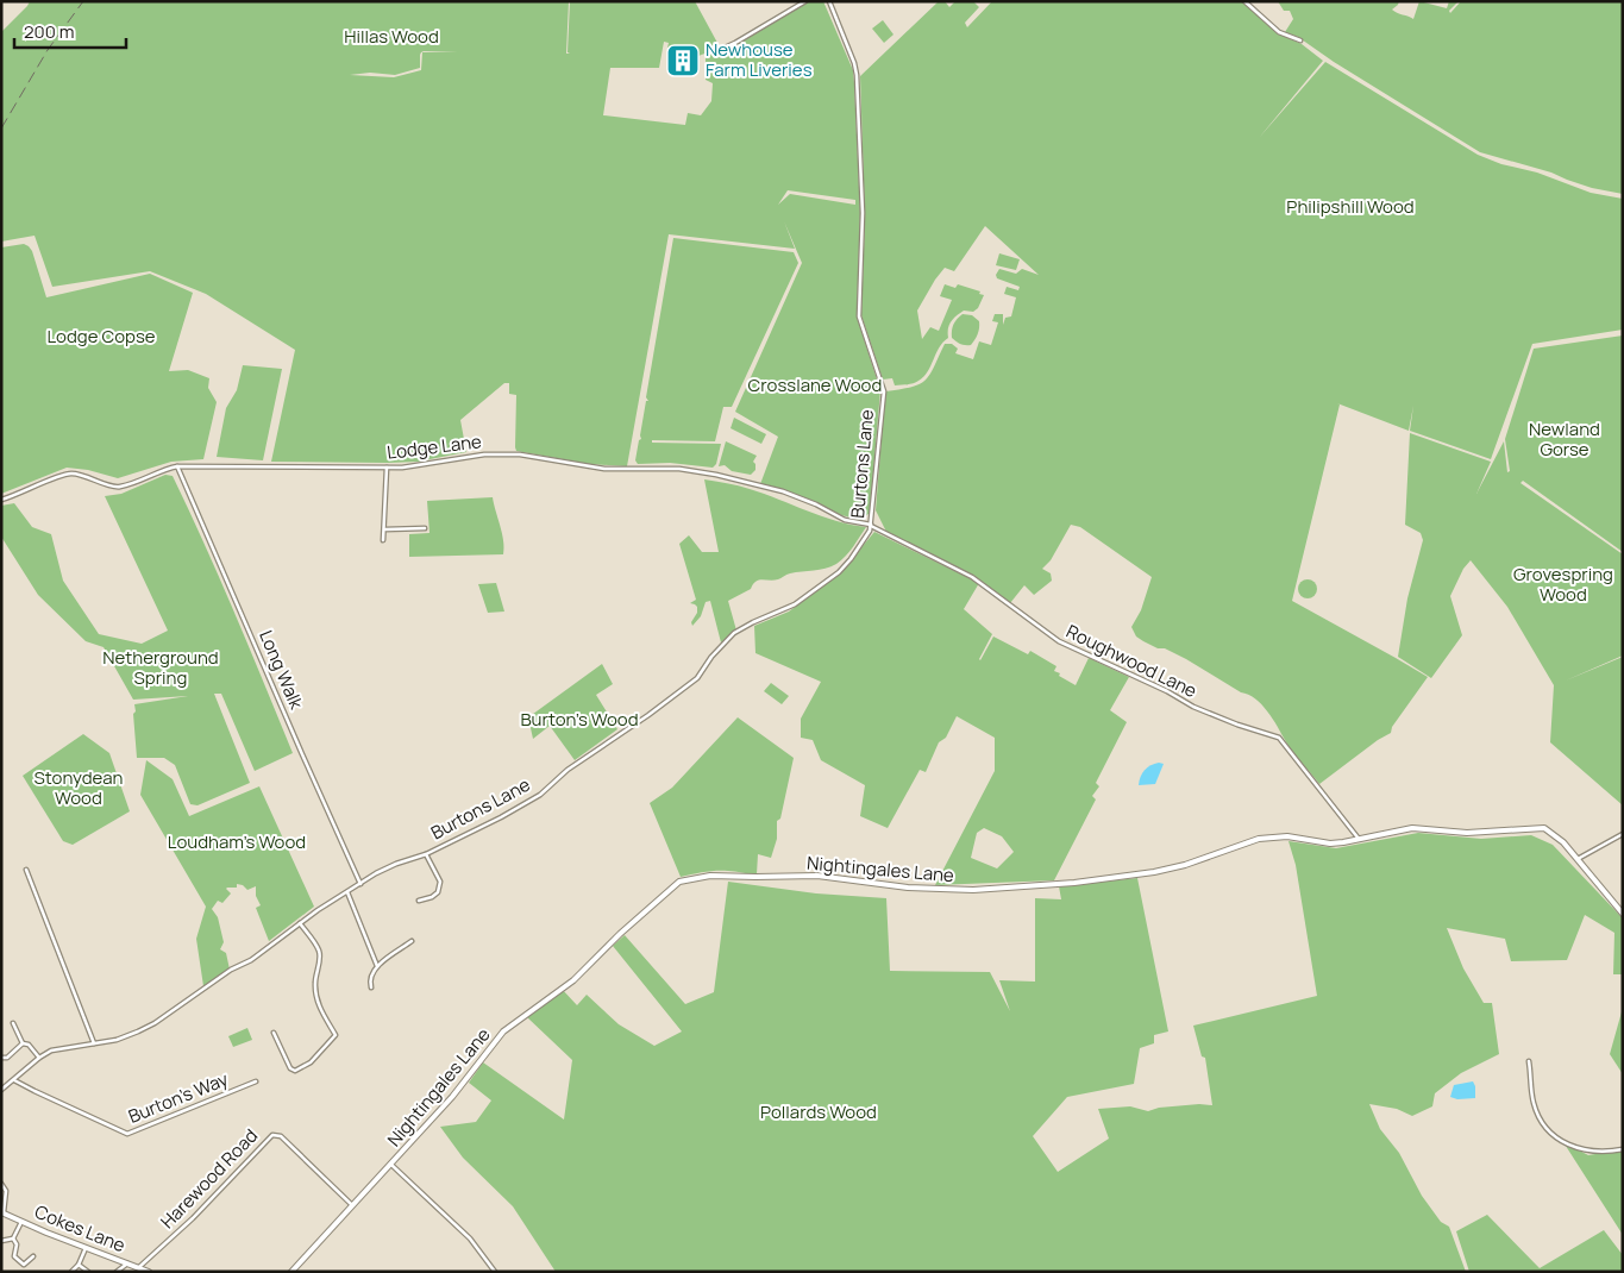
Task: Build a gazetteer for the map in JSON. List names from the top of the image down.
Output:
{
  "streets": {
    "main road": ["Nightingales Lane", "Cokes Lane"],
    "street": [
      "Lodge Lane",
      "Burtons Lane",
      "Roughwood Lane",
      "Long Walk",
      "Burton's Way",
      "Harewood Road"
    ]
  },
  "crossings": [
    ["Lodge Lane", "Burtons Lane"],
    ["Lodge Lane", "Roughwood Lane"],
    ["Lodge Lane", "Long Walk"],
    ["Burtons Lane", "Roughwood Lane"],
    ["Burtons Lane", "Long Walk"],
    ["Burtons Lane", "Burton's Way"],
    ["Roughwood Lane", "Nightingales Lane"],
    ["Nightingales Lane", "Harewood Road"],
    ["Harewood Road", "Cokes Lane"]
  ],
  "parks": [
    "Hillas Wood",
    "Philipshill Wood",
    "Lodge Copse",
    "Crosslane Wood",
    "Newland Gorse",
    "Grovespring Wood",
    "Netherground Spring",
    "Burton's Wood",
    "Stonydean Wood",
    "Loudham's Wood",
    "Pollards Wood"
  ],
  "places": {
    "building": ["Newhouse Farm Liveries"]
  },
  "scale_bar": "200 m"
}
